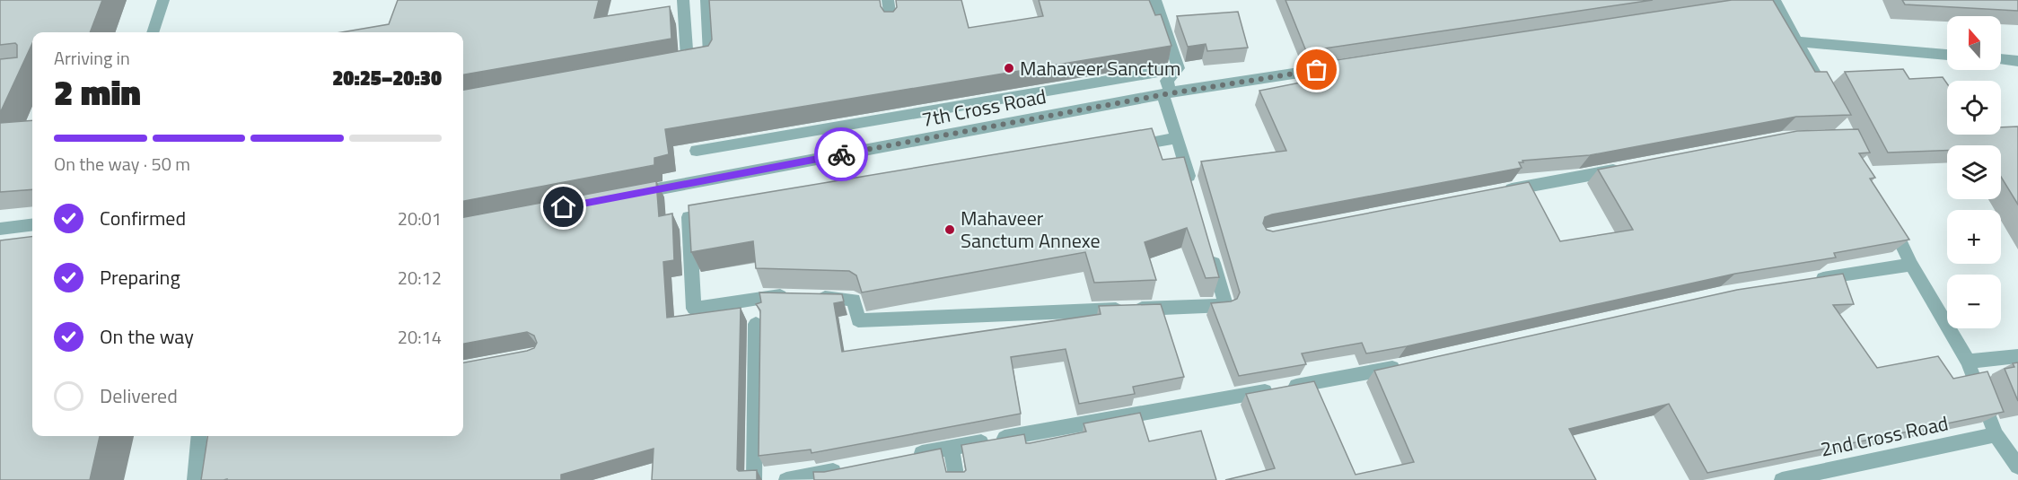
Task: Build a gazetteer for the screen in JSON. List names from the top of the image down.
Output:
{
  "streets": {
    "street": ["7th Cross Road", "2nd Cross Road"]
  },
  "places": ["Mahaveer Sanctum", "Mahaveer Sanctum Annexe"],
  "north": "top",
  "page": {
    "map_buttons": ["+", "−"],
    "heading": ["2 min", "Arriving in", "20:25–20:30"],
    "bar": "On the way · 50 m",
    "list": [
      ["Confirmed", "20:01"],
      ["Preparing", "20:12"],
      ["On the way", "20:14"],
      "Delivered"
    ]
  }
}
